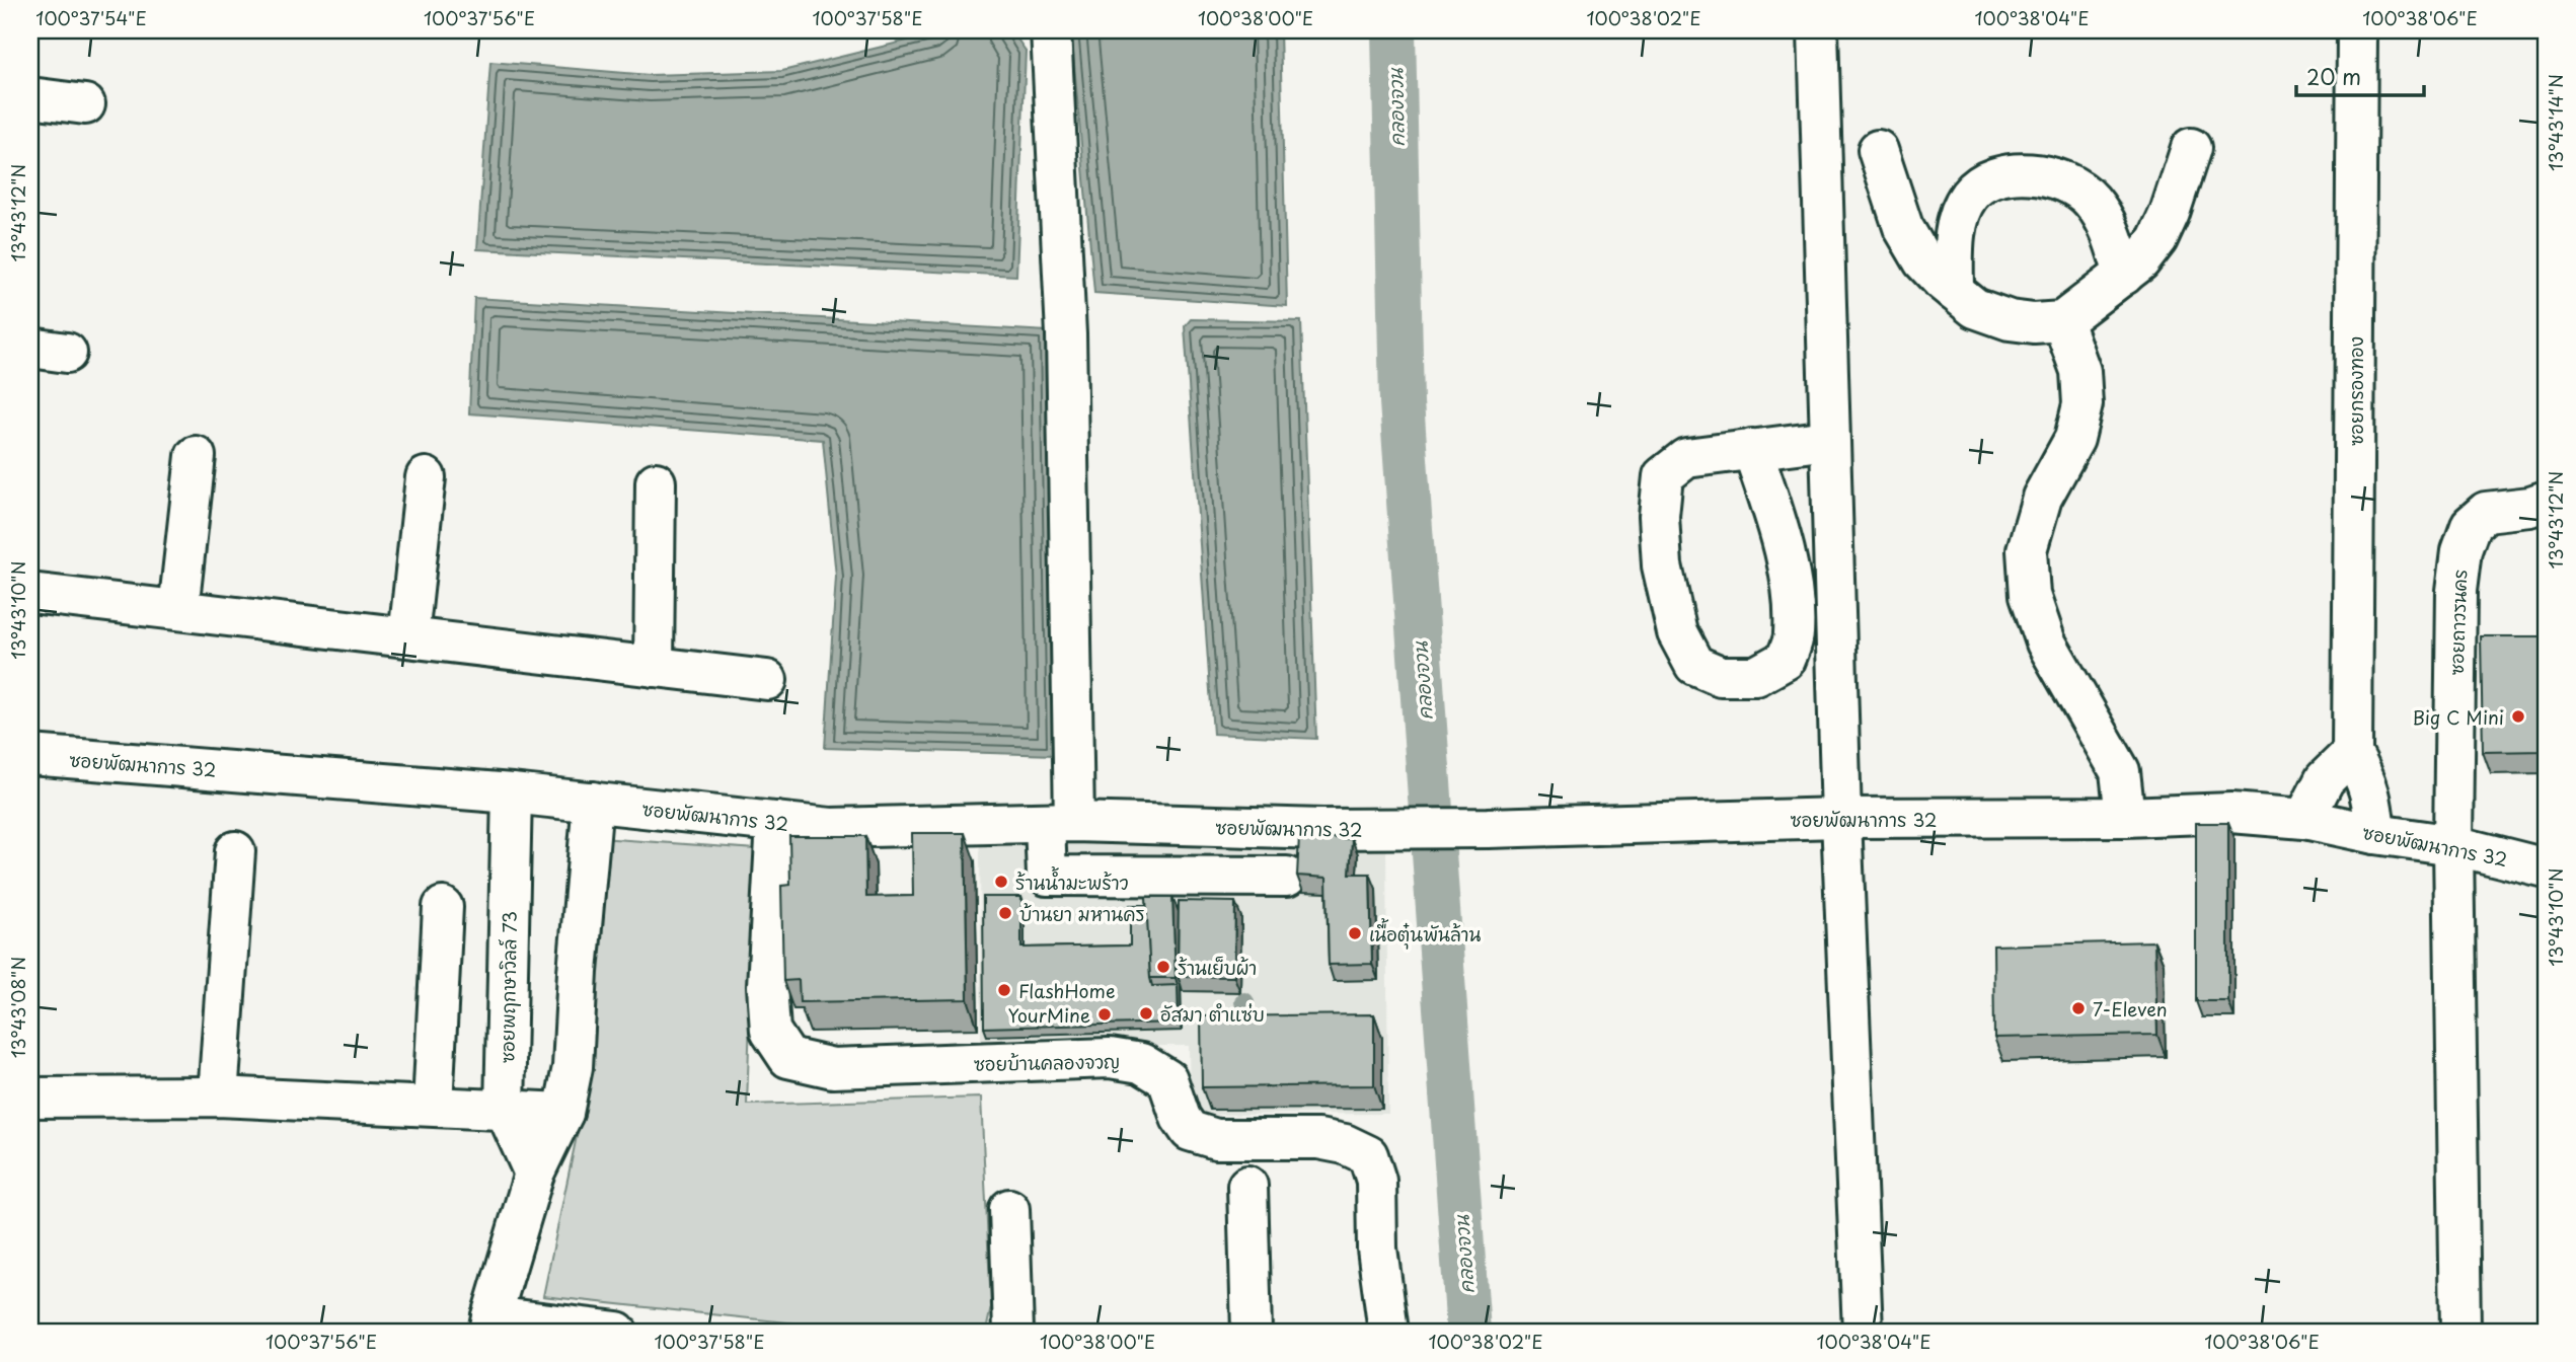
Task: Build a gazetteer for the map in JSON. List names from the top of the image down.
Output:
{
  "streets": {
    "street": [
      "ซอยกรองทอง",
      "ซอยถาวรนคร",
      "ซอยพัฒนาการ 32",
      "ซอยพฤกษาวิลล์ 73",
      "ซอยบ้านคลองจวญ"
    ]
  },
  "crossings": [
    ["ซอยกรองทอง", "ซอยพัฒนาการ 32"],
    ["ซอยถาวรนคร", "ซอยพัฒนาการ 32"],
    ["ซอยพัฒนาการ 32", "ซอยพฤกษาวิลล์ 73"],
    ["ซอยพัฒนาการ 32", "ซอยบ้านคลองจวญ"]
  ],
  "water": ["คลองจวน"],
  "places": [
    "Big C Mini",
    "ร้านน้ำมะพร้าว",
    "บ้านยา มหานคร",
    "เนื้อตุ๋นพันล้าน",
    "ร้านเย็บผ้า",
    "FlashHome",
    "7-Eleven",
    "อัสมา ตำแซ่บ",
    "YourMine"
  ],
  "scale_bar": "20 m",
  "coordinates": [
    "100°37'54\"E",
    "100°37'56\"E",
    "100°37'58\"E",
    "100°38'00\"E",
    "100°38'02\"E",
    "100°38'04\"E",
    "100°38'06\"E",
    "13°43'14\"N",
    "13°43'12\"N",
    "13°43'10\"N",
    "13°43'08\"N"
  ]
}
